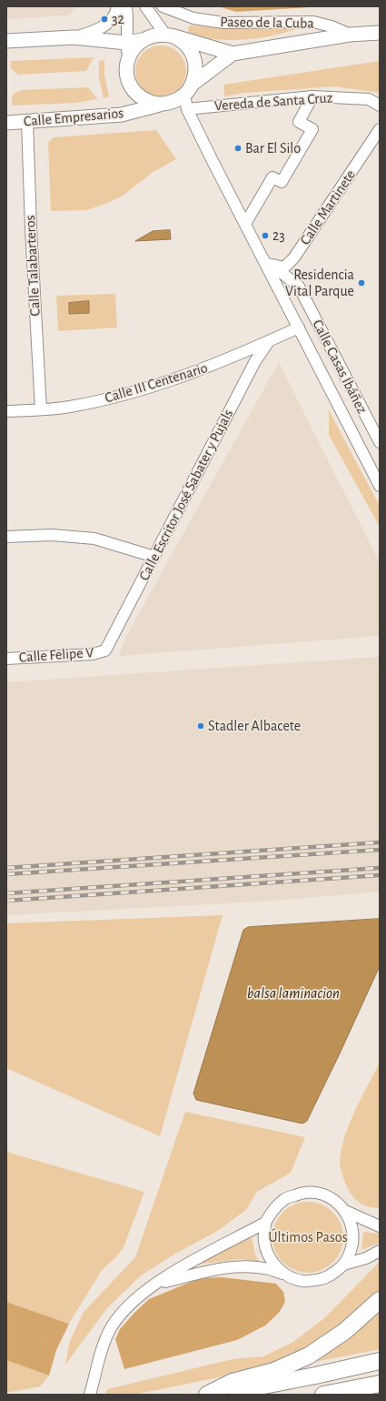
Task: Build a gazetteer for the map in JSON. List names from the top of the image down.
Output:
{
  "streets": {
    "main road": ["Paseo de la Cuba", "Calle Empresarios"],
    "street": [
      "Vereda de Santa Cruz",
      "Calle Martinete",
      "Calle Talabarteros",
      "Calle Casas Ibáñez",
      "Calle III Centenario",
      "Calle Escritor José Sabater y Pujals",
      "Calle Felipe V"
    ]
  },
  "crossings": [
    ["Vereda de Santa Cruz", "Calle Casas Ibáñez"],
    ["Calle Empresarios", "Calle Talabarteros"],
    ["Calle Empresarios", "Calle Casas Ibáñez"],
    ["Calle Martinete", "Calle Casas Ibáñez"],
    ["Calle Talabarteros", "Calle III Centenario"],
    ["Calle Casas Ibáñez", "Calle III Centenario"],
    ["Calle III Centenario", "Calle Escritor José Sabater y Pujals"],
    ["Calle Escritor José Sabater y Pujals", "Calle Felipe V"]
  ],
  "water": ["balsa laminacion"],
  "parks": ["Últimos Pasos"],
  "places": [
    "32",
    "Bar El Silo",
    "23",
    "Residencia Vital Parque",
    "Stadler Albacete"
  ]
}
